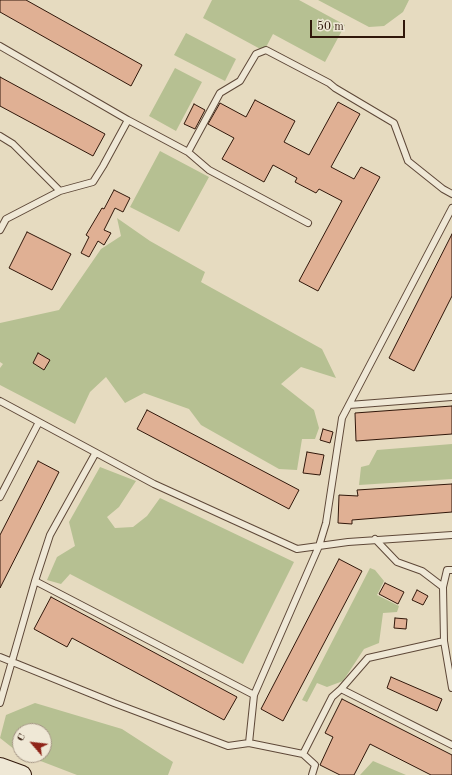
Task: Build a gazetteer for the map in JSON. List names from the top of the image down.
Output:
{
  "scale_bar": "50 m",
  "north": "top left"
}
